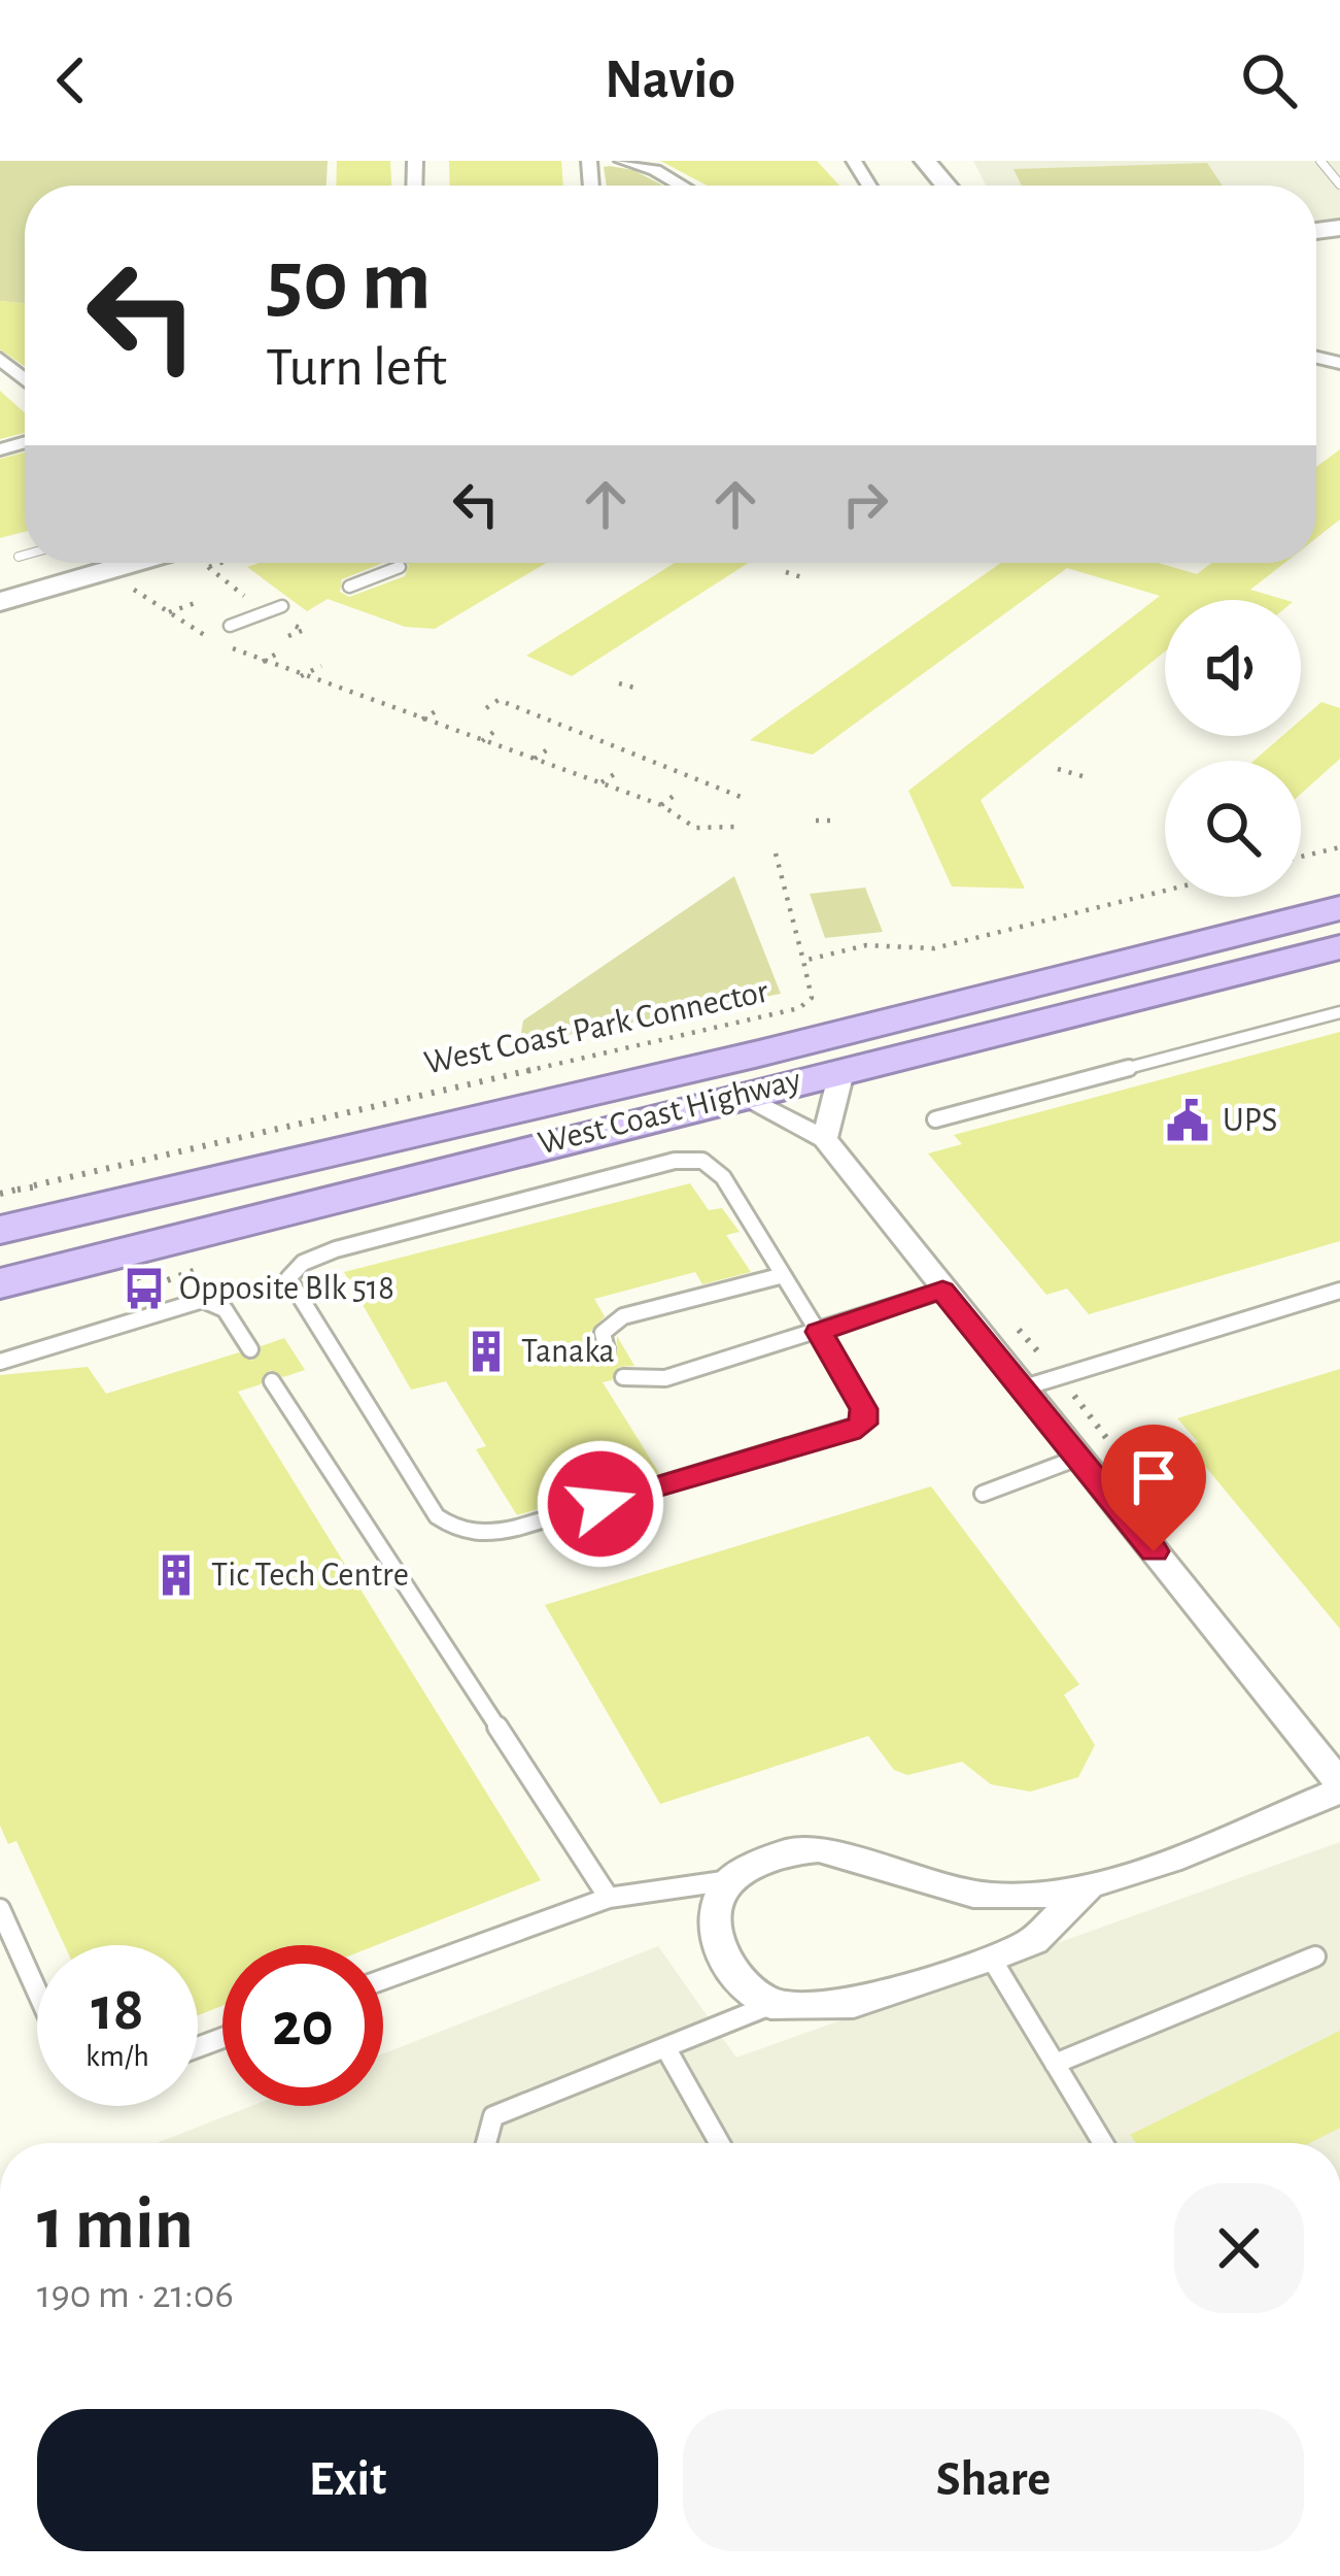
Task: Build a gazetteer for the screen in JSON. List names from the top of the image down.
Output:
{
  "streets": {
    "highway": ["West Coast Highway"],
    "path": ["West Coast Park Connector"]
  },
  "places": {
    "public building": ["UPS"],
    "bus stop": ["Opposite Blk 518"],
    "building": ["Tanaka", "Tic Tech Centre"]
  },
  "page": {
    "header": "Navio",
    "turn": ["50 m", "Turn left"],
    "speed": "18 km/h",
    "limit": "20",
    "heading": ["1 min", "190 m · 21:06"],
    "buttons": ["Exit", "Share"]
  }
}
